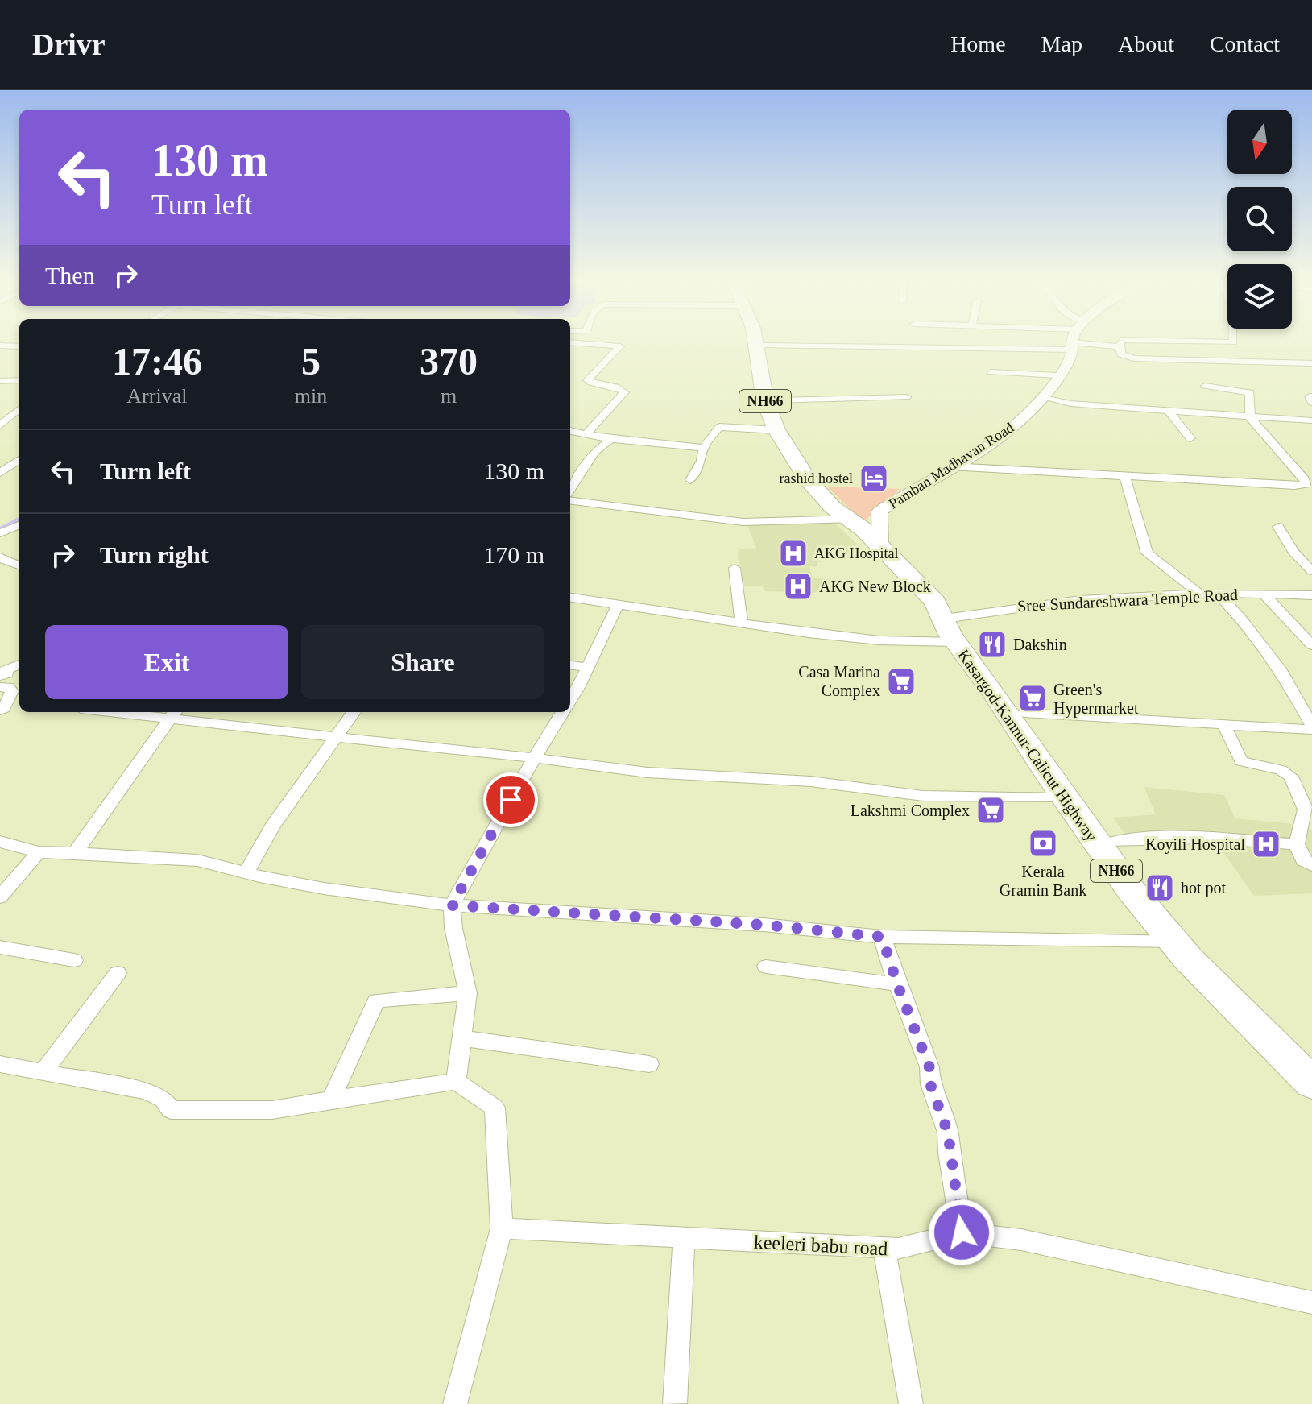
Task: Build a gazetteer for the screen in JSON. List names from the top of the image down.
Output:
{
  "streets": {
    "highway": ["NH66", "Kasargod-Kannur-Calicut Highway"],
    "main road": ["Pamban Madhavan Road"],
    "street": ["Sree Sundareshwara Temple Road", "keeleri babu road"]
  },
  "crossings": [
    ["Pamban Madhavan Road", "Kasargod-Kannur-Calicut Highway"],
    ["Sree Sundareshwara Temple Road", "Kasargod-Kannur-Calicut Highway"]
  ],
  "places": {
    "hotel": ["rashid hostel"],
    "hospital": ["AKG Hospital", "AKG New Block", "Koyili Hospital"],
    "restaurant": ["Dakshin", "hot pot"],
    "supermarket": ["Casa Marina Complex", "Green's Hypermarket", "Lakshmi Complex"],
    "bank": ["Kerala Gramin Bank"]
  },
  "north": "bottom",
  "page": {
    "header": "Drivr",
    "nav": [
      "Home",
      "Map",
      "About",
      "Contact"
    ],
    "turn": ["130 m", "Turn left"],
    "then": "Then",
    "eta": [
      "17:46",
      "Arrival",
      "5",
      "min",
      "370",
      "m"
    ],
    "list": [
      {
        "name": "Turn left",
        "value": "130 m"
      },
      {
        "name": "Turn right",
        "value": "170 m"
      }
    ],
    "buttons": ["Exit", "Share"]
  }
}
